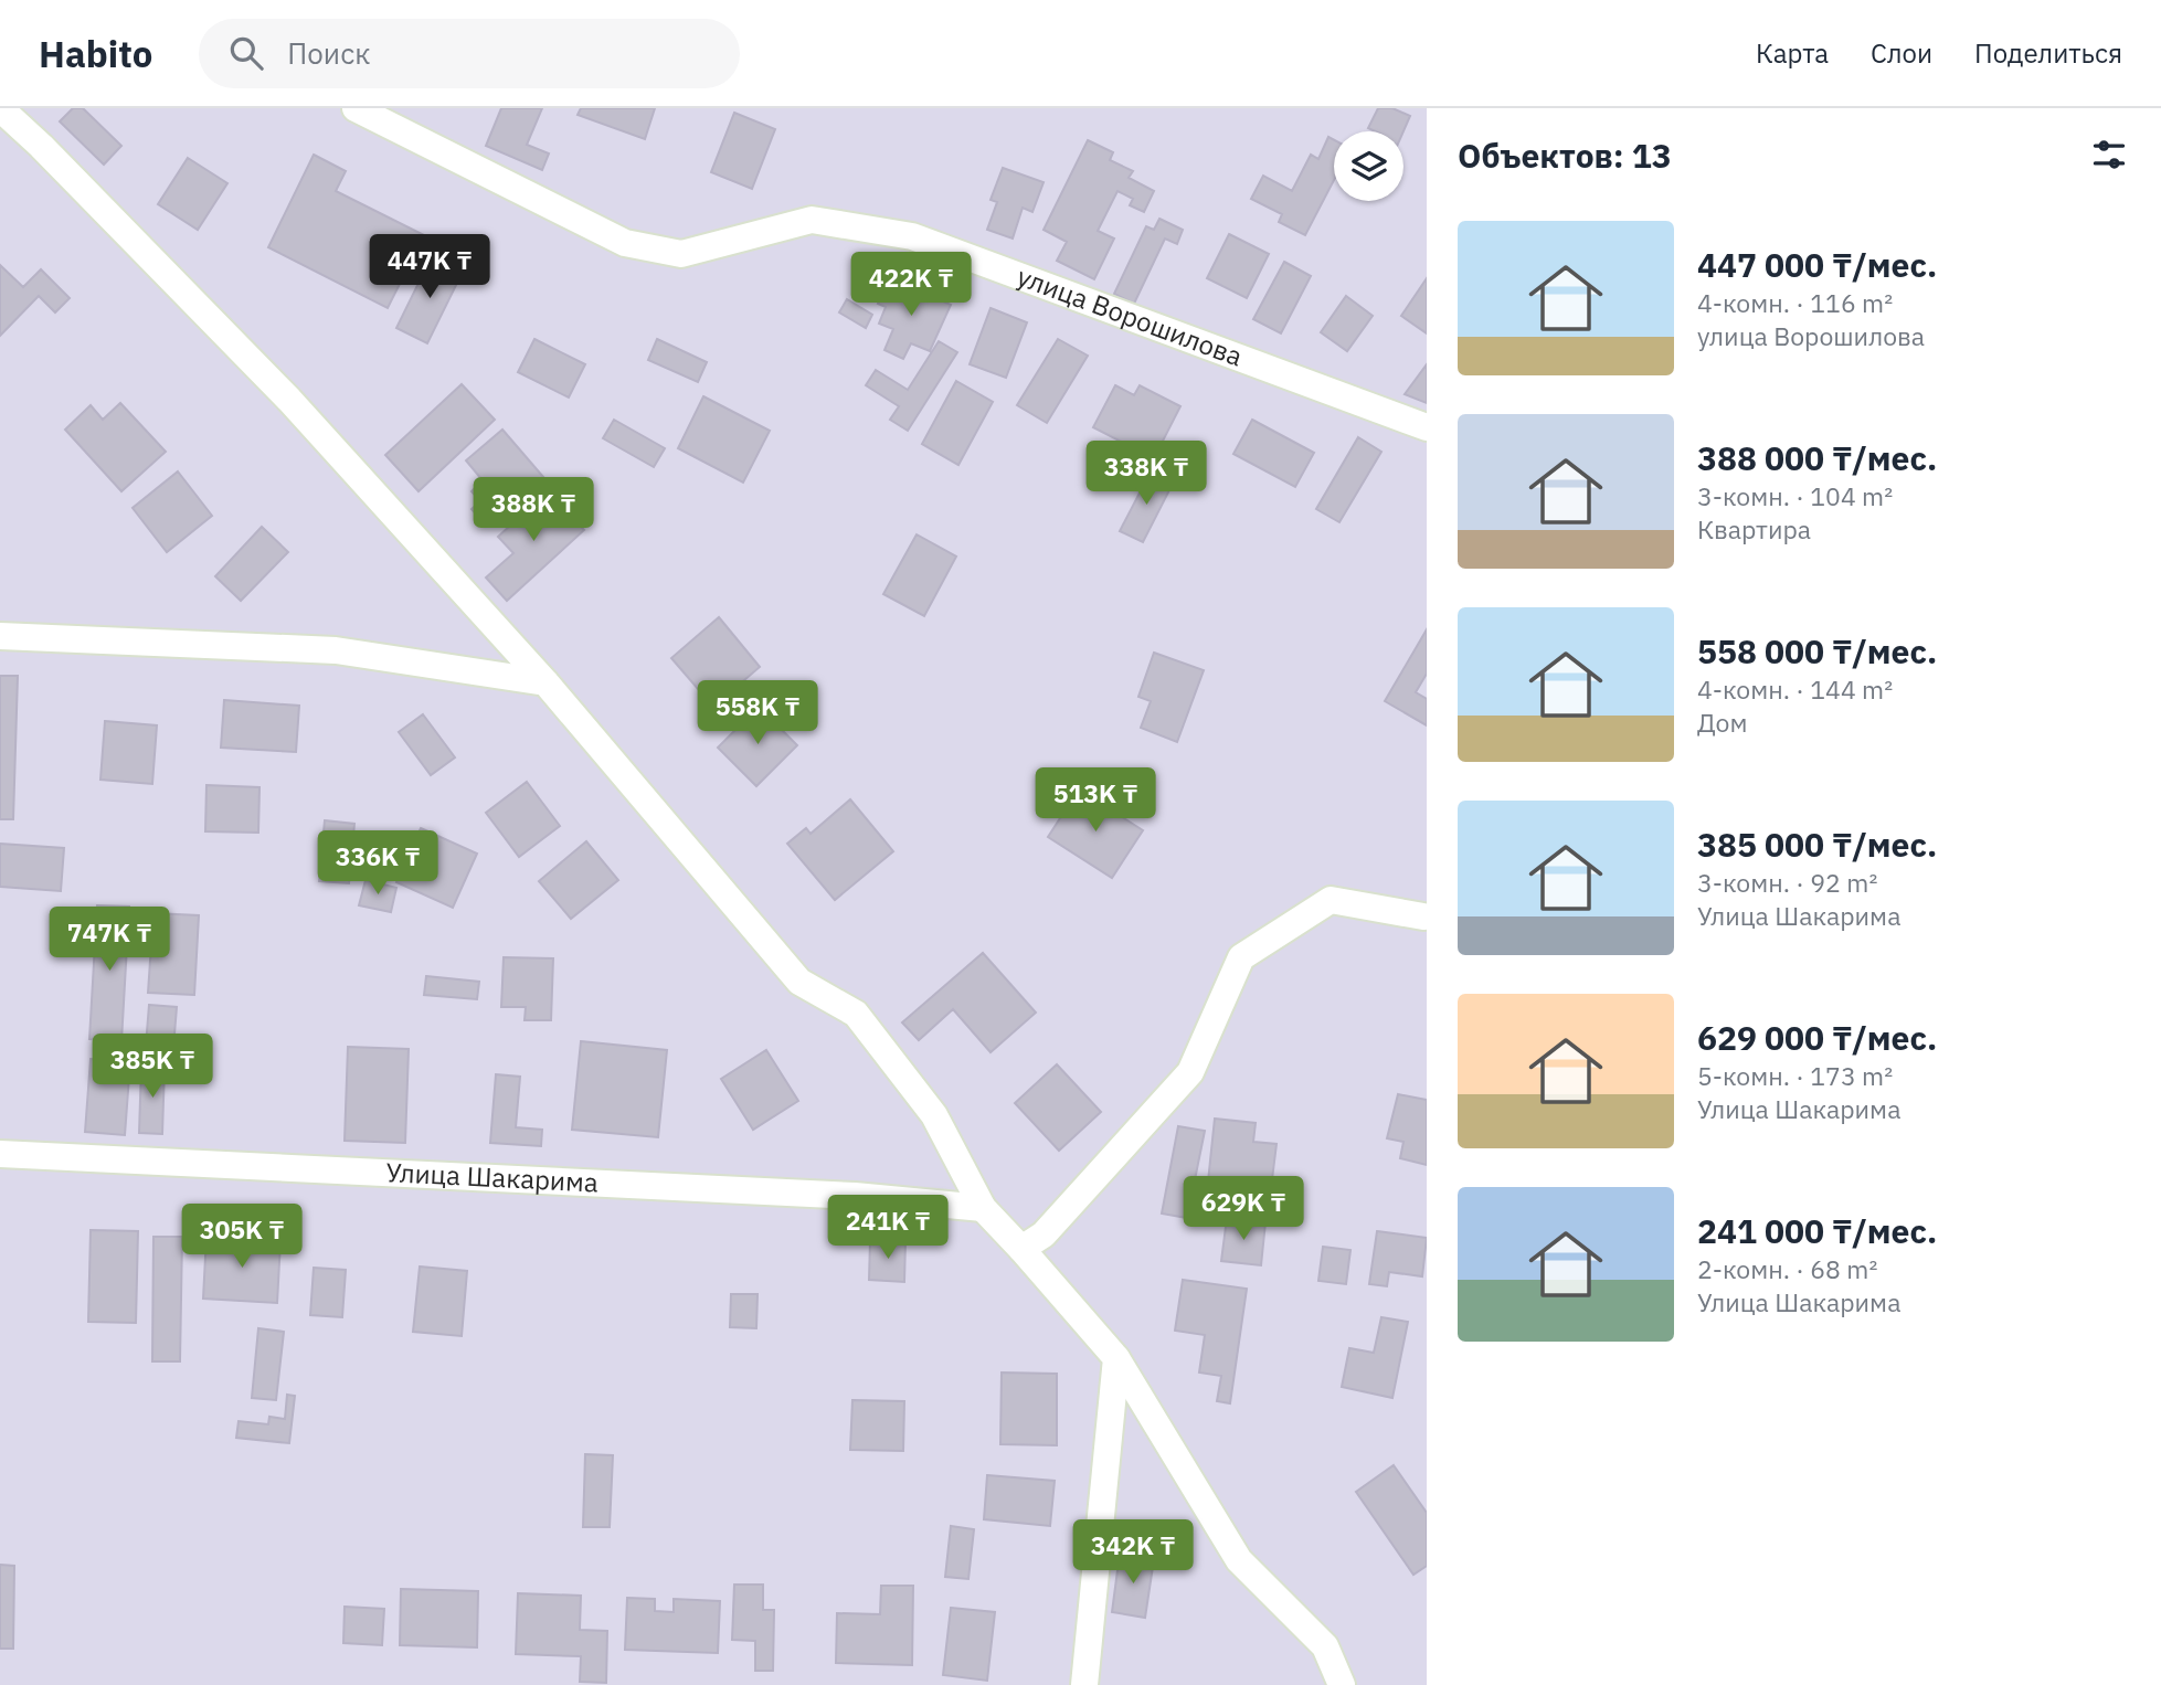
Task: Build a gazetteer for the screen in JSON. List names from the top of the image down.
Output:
{
  "streets": {
    "street": ["улица Ворошилова", "Улица Шакарима"]
  },
  "page": {
    "header": "Habito",
    "search": "Поиск",
    "nav": ["Карта", "Слои", "Поделиться"],
    "heading": "Объектов: 13",
    "list": [
      {
        "name": "447 000 ₸/мес.",
        "note": "4-комн. · 116 m² · улица Ворошилова"
      },
      {
        "name": "388 000 ₸/мес.",
        "note": "3-комн. · 104 m² · Квартира"
      },
      {
        "name": "558 000 ₸/мес.",
        "note": "4-комн. · 144 m² · Дом"
      },
      {
        "name": "385 000 ₸/мес.",
        "note": "3-комн. · 92 m² · Улица Шакарима"
      },
      {
        "name": "629 000 ₸/мес.",
        "note": "5-комн. · 173 m² · Улица Шакарима"
      },
      {
        "name": "241 000 ₸/мес.",
        "note": "2-комн. · 68 m² · Улица Шакарима"
      }
    ],
    "price": [
      "447K ₸",
      "422K ₸",
      "338K ₸",
      "388K ₸",
      "558K ₸",
      "513K ₸",
      "336K ₸",
      "747K ₸",
      "385K ₸",
      "629K ₸",
      "241K ₸",
      "305K ₸",
      "342K ₸"
    ]
  }
}
